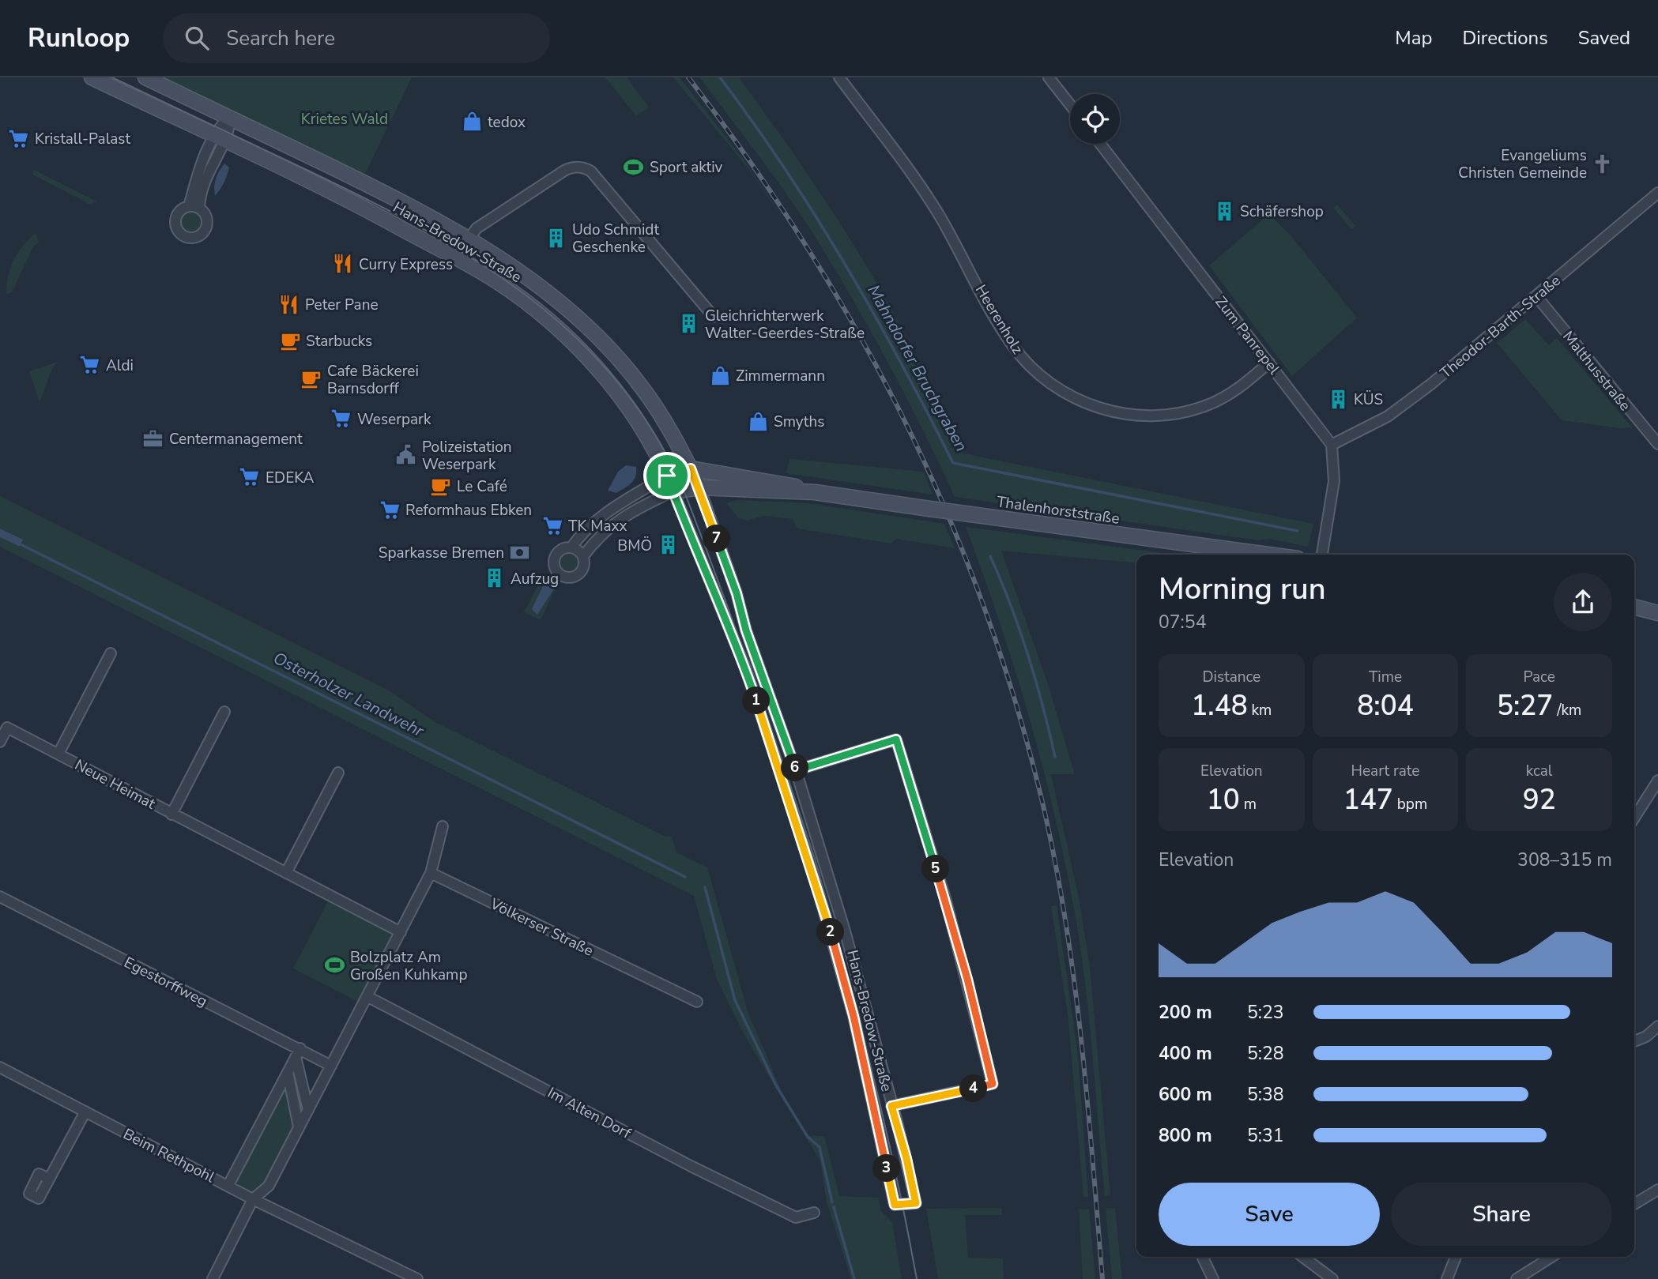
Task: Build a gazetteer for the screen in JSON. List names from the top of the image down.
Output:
{
  "streets": {
    "main road": ["Hans-Bredow-Straße", "Thalenhorststraße"],
    "street": [
      "Heerenholz",
      "Theodor-Barth-Straße",
      "Zum Panrepel",
      "Malthusstraße",
      "Neue Heimat",
      "Völkerser Straße",
      "Egestorffweg",
      "Im Alten Dorf",
      "Beim Rethpohl"
    ]
  },
  "crossings": [
    ["Hans-Bredow-Straße", "Thalenhorststraße"],
    ["Heerenholz", "Zum Panrepel"],
    ["Theodor-Barth-Straße", "Zum Panrepel"],
    ["Theodor-Barth-Straße", "Malthusstraße"]
  ],
  "water": ["Mahndorfer Bruchgraben", "Osterholzer Landwehr"],
  "parks": ["Krietes Wald"],
  "places": {
    "shop": ["tedox", "Zimmermann", "Smyths"],
    "supermarket": [
      "Kristall-Palast",
      "Aldi",
      "Weserpark",
      "EDEKA",
      "Reformhaus Ebken",
      "TK Maxx"
    ],
    "church": ["Evangeliums Christen Gemeinde"],
    "sports": ["Sport aktiv", "Bolzplatz Am Großen Kuhkamp"],
    "building": [
      "Schäfershop",
      "Udo Schmidt Geschenke",
      "Gleichrichterwerk Walter-Geerdes-Straße",
      "KÜS",
      "BMÖ",
      "Aufzug"
    ],
    "restaurant": ["Curry Express", "Peter Pane"],
    "cafe": ["Starbucks", "Cafe Bäckerei Barnsdorff", "Le Café"],
    "office": ["Centermanagement"],
    "public building": ["Polizeistation Weserpark"],
    "bank": ["Sparkasse Bremen"]
  },
  "page": {
    "header": "Runloop",
    "search": "Search here",
    "nav": ["Map", "Directions", "Saved"],
    "pins": [
      "7",
      "1",
      "6",
      "5",
      "2",
      "4",
      "3"
    ],
    "heading": ["Morning run", "07:54"],
    "stats": [
      ["Distance", "1.48 km"],
      ["Time", "8:04"],
      ["Pace", "5:27 /km"],
      ["Elevation", "10 m"],
      ["Heart rate", "147 bpm"],
      ["kcal", "92"]
    ],
    "chart": ["Elevation", "308–315 m"],
    "list": [
      {
        "name": "200 m",
        "note": "5:23"
      },
      {
        "name": "400 m",
        "note": "5:28"
      },
      {
        "name": "600 m",
        "note": "5:38"
      },
      {
        "name": "800 m",
        "note": "5:31"
      }
    ],
    "buttons": ["Save", "Share"]
  }
}
